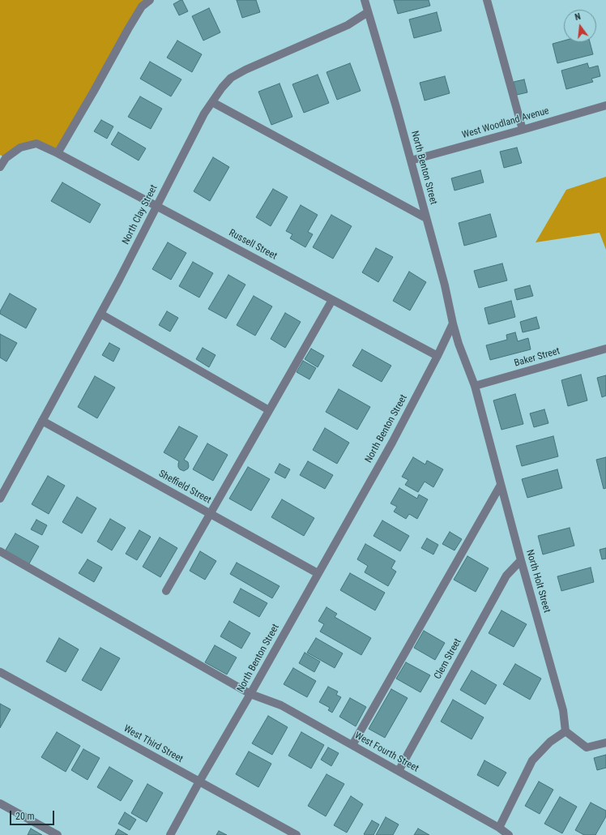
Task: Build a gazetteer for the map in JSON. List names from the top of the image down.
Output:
{
  "streets": {
    "street": [
      "West Woodland Avenue",
      "North Benton Street",
      "North Clay Street",
      "Russell Street",
      "Baker Street",
      "Sheffield Street",
      "North Holt Street",
      "Clem Street",
      "West Third Street",
      "West Fourth Street"
    ]
  },
  "crossings": [
    ["West Woodland Avenue", "North Benton Street"],
    ["North Benton Street", "North Clay Street"],
    ["North Benton Street", "Russell Street"],
    ["North Benton Street", "Sheffield Street"],
    ["North Benton Street", "North Holt Street"],
    ["North Benton Street", "West Third Street"],
    ["North Benton Street", "West Fourth Street"],
    ["North Clay Street", "Russell Street"],
    ["North Clay Street", "Sheffield Street"],
    ["Baker Street", "North Holt Street"],
    ["North Holt Street", "Clem Street"],
    ["Clem Street", "West Fourth Street"]
  ],
  "scale_bar": "20 m",
  "north": "top"
}
